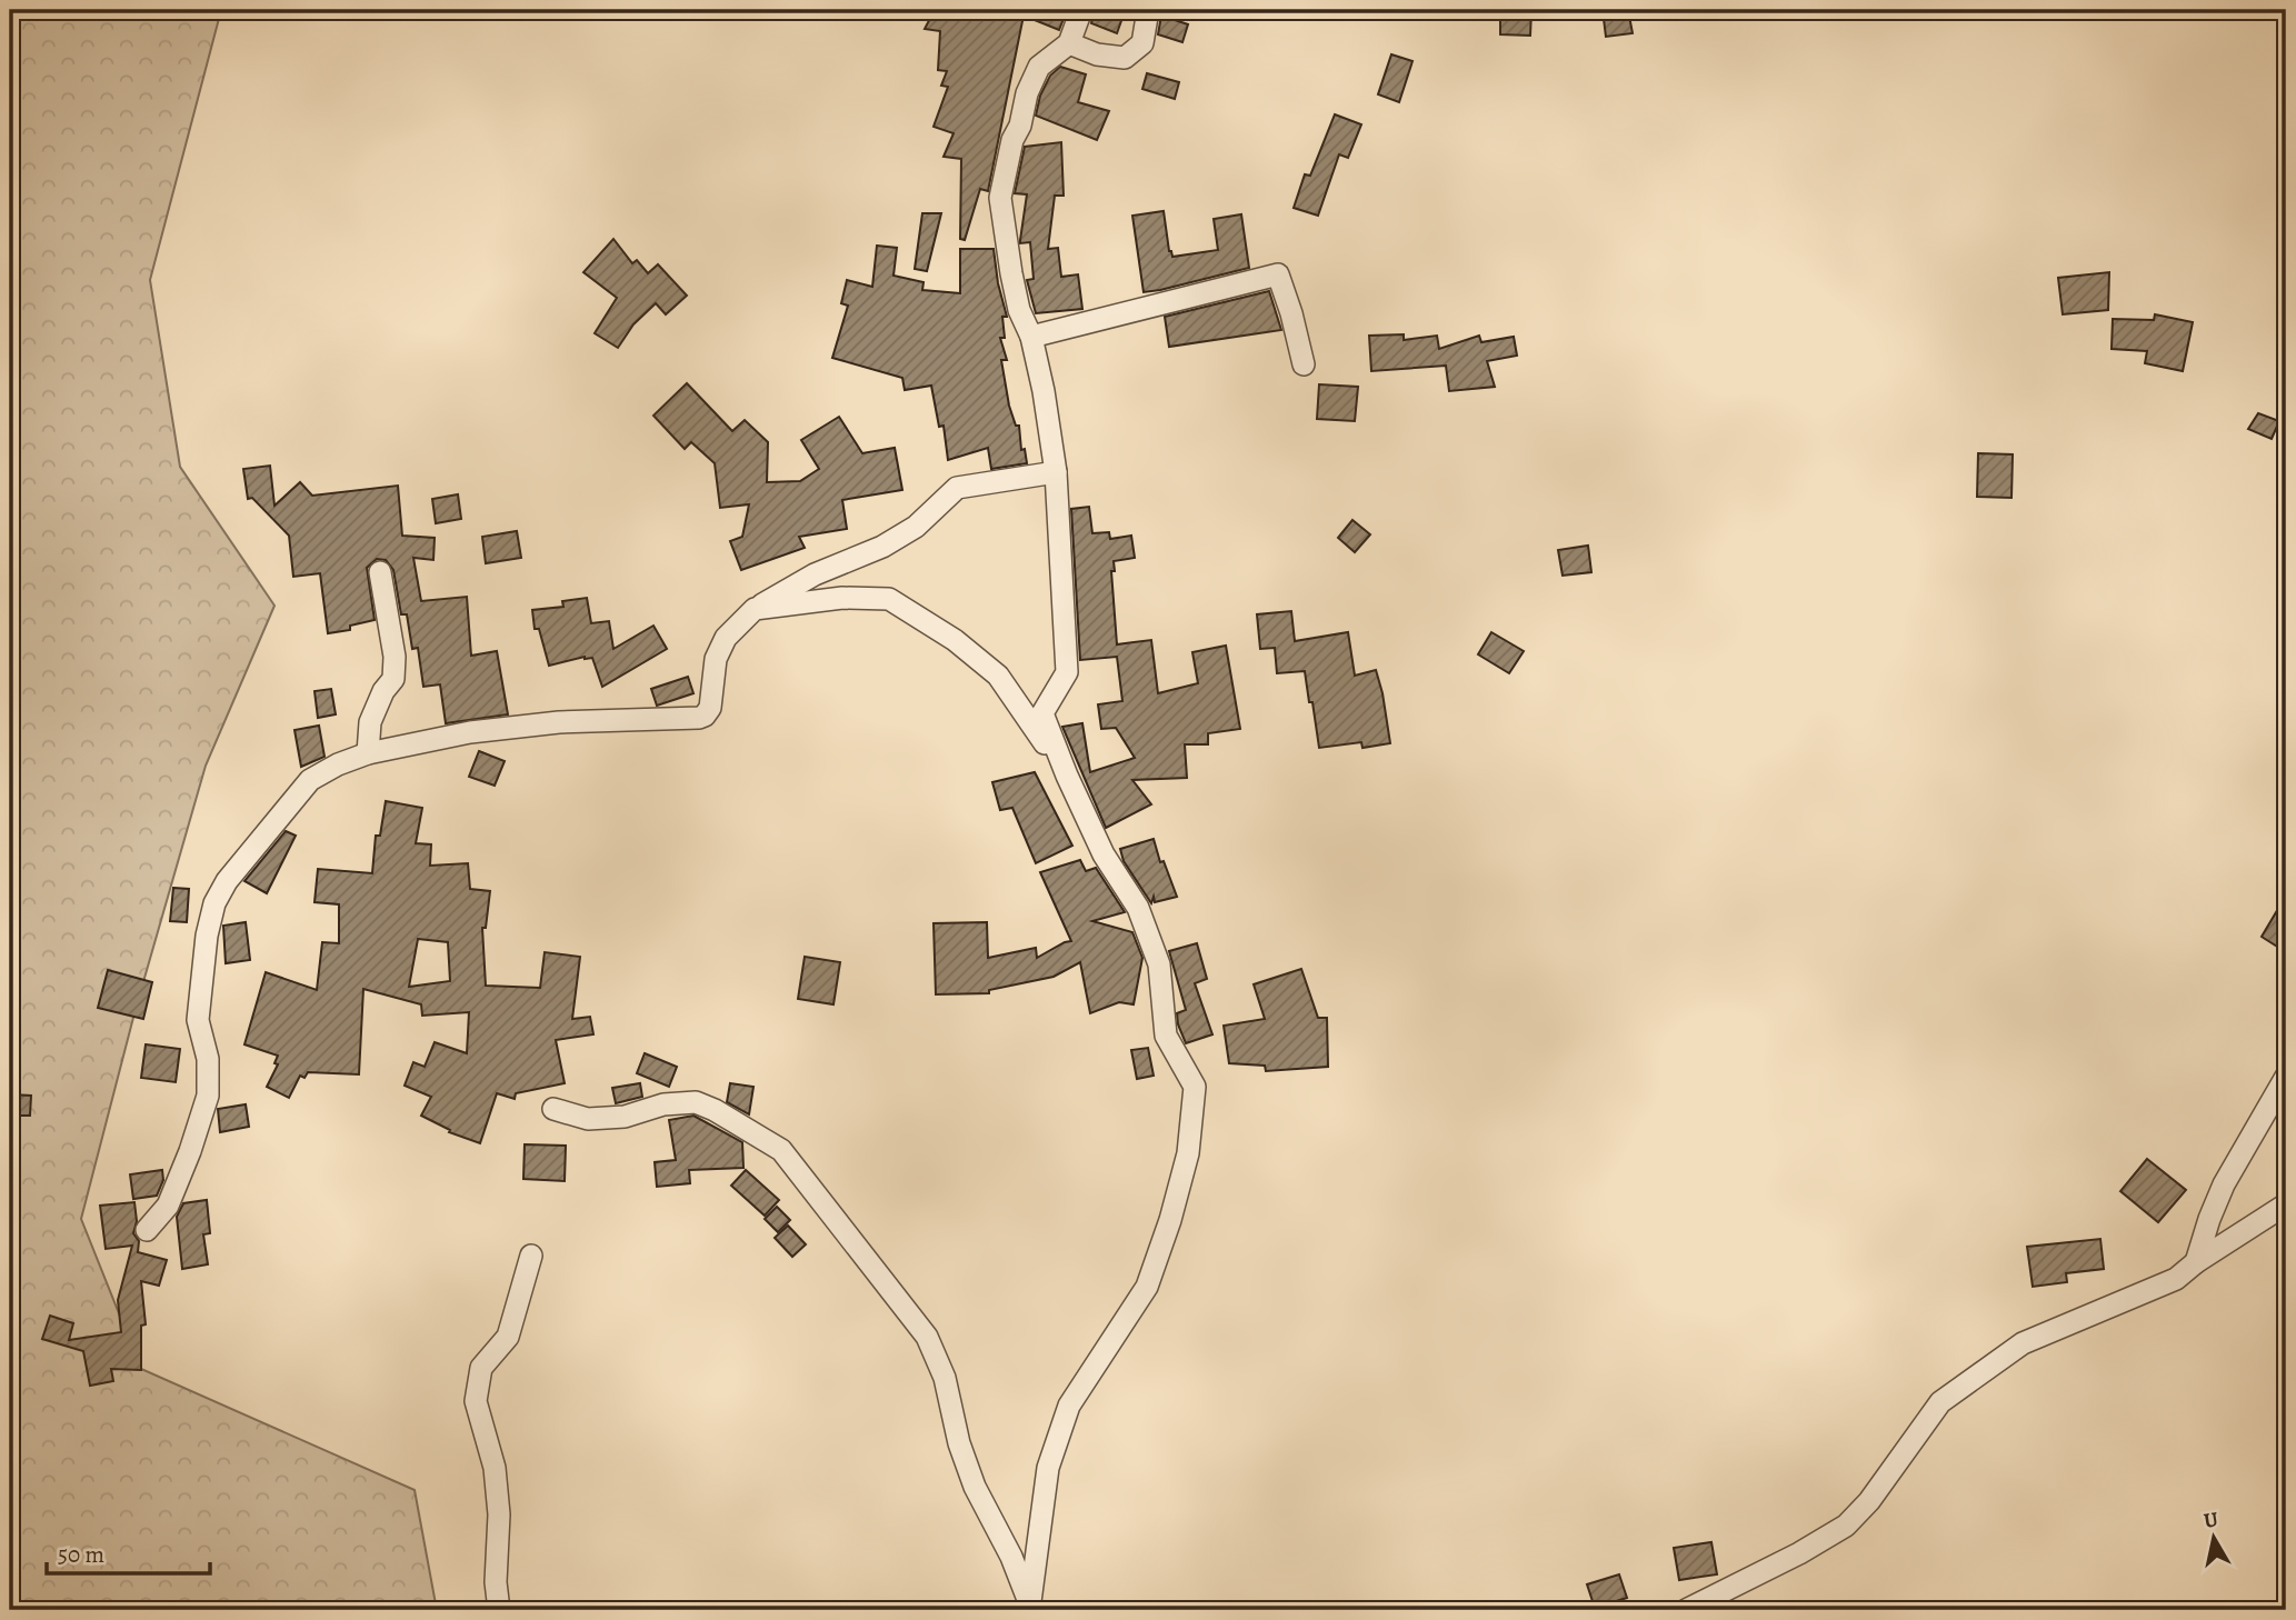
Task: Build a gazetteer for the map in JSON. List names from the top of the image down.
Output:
{
  "scale_bar": "50 m",
  "north": "top"
}
